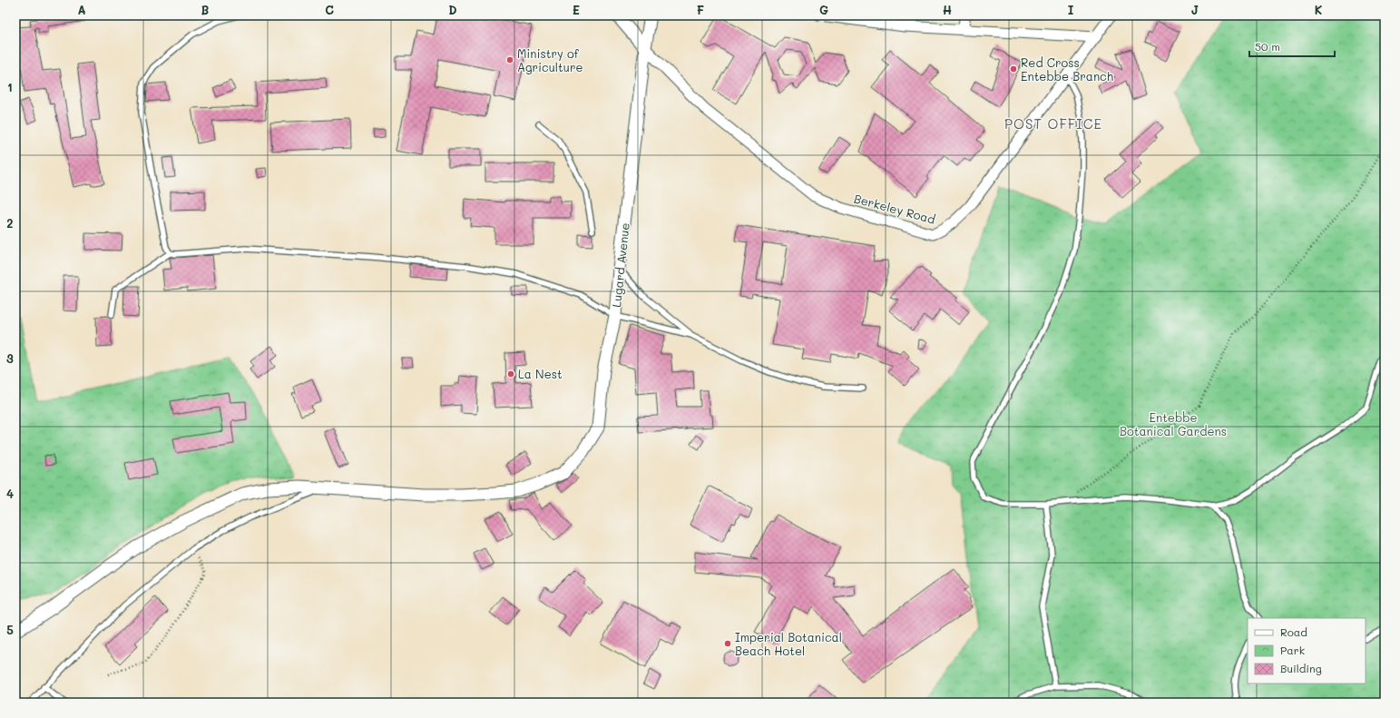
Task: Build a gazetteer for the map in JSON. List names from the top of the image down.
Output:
{
  "streets": {
    "street": ["Berkeley Road", "Lugard Avenue"]
  },
  "crossings": [
    ["Berkeley Road", "Lugard Avenue"]
  ],
  "districts": ["POST OFFICE"],
  "parks": ["Entebbe Botanical Gardens"],
  "places": [
    "Ministry of Agriculture",
    "Red Cross Entebbe Branch",
    "La Nest",
    "Imperial Botanical Beach Hotel"
  ],
  "legend": ["Road", "Park", "Building"],
  "scale_bar": "50 m",
  "grid": {
    "columns": [
      "A",
      "B",
      "C",
      "D",
      "E",
      "F",
      "G",
      "H",
      "I",
      "J",
      "K"
    ],
    "rows": [
      "1",
      "2",
      "3",
      "4",
      "5"
    ]
  }
}
